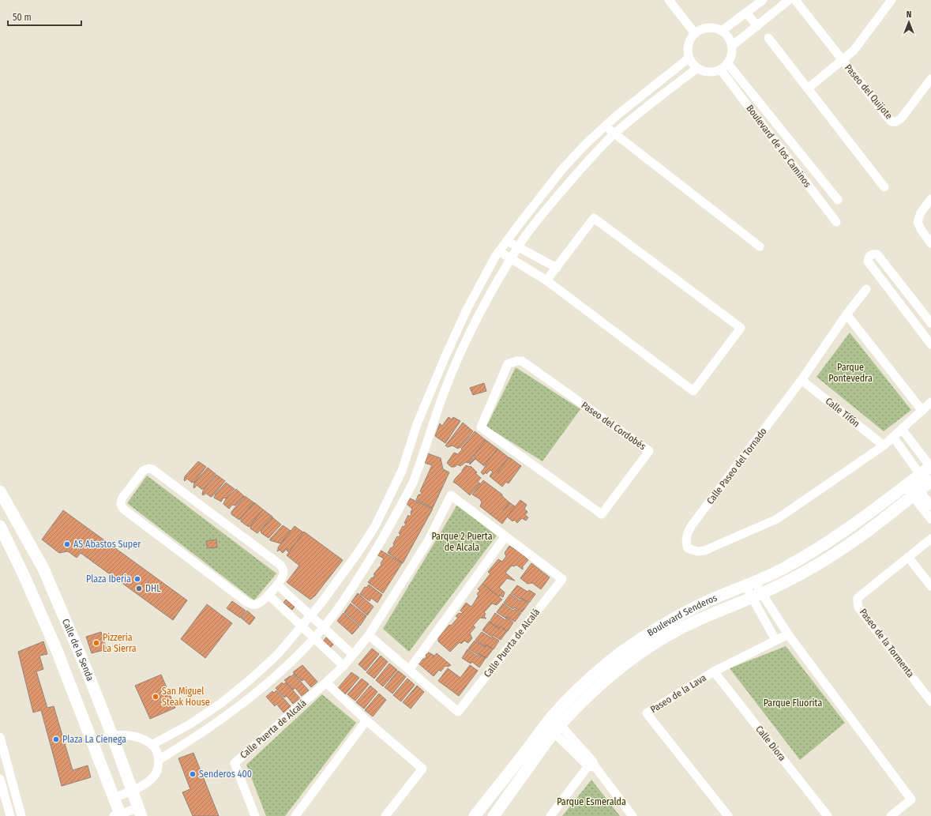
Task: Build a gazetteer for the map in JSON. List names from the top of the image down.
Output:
{
  "streets": {
    "main road": ["Boulevard Senderos", "Calle de la Senda"],
    "street": [
      "Paseo del Quijote",
      "Boulevard de los Caminos",
      "Calle Tifón",
      "Paseo del Cordobés",
      "Calle Paseo del Tornado",
      "Calle Puerta de Alcalá",
      "Paseo de la Tormenta",
      "Paseo de la Lava",
      "Calle Diora"
    ]
  },
  "crossings": [
    ["Calle Tifón", "Calle Paseo del Tornado"],
    ["Paseo de la Lava", "Calle Diora"]
  ],
  "parks": [
    "Parque Pontevedra",
    "Parque 2 Puerta de Alcala",
    "Parque Fluorita",
    "Parque Esmeralda"
  ],
  "places": [
    "AS Abastos Super",
    "Plaza Iberia",
    "DHL",
    "Pizzeria La Sierra",
    "San Miguel Steak House",
    "Plaza La Cienega",
    "Senderos 400"
  ],
  "scale_bar": "50 m",
  "north": "top"
}
